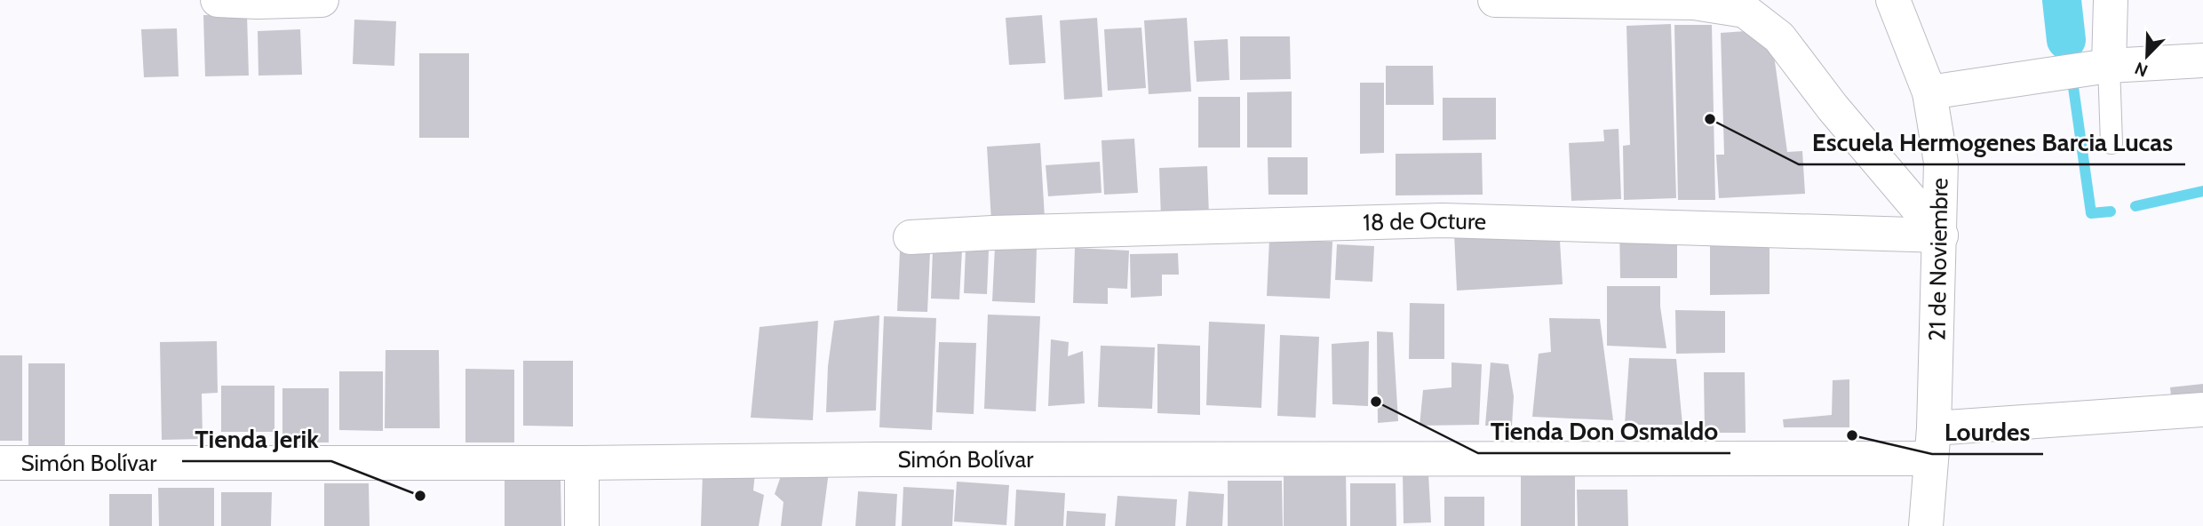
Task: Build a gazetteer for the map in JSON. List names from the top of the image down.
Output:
{
  "streets": {
    "street": ["18 de Octure", "21 de Noviembre", "Simón Bolívar"]
  },
  "crossings": [
    ["18 de Octure", "21 de Noviembre"],
    ["21 de Noviembre", "Simón Bolívar"]
  ],
  "places": [
    "Escuela Hermogenes Barcia Lucas",
    "Tienda Don Osmaldo",
    "Lourdes",
    "Tienda Jerik"
  ],
  "north": "bottom left"
}
